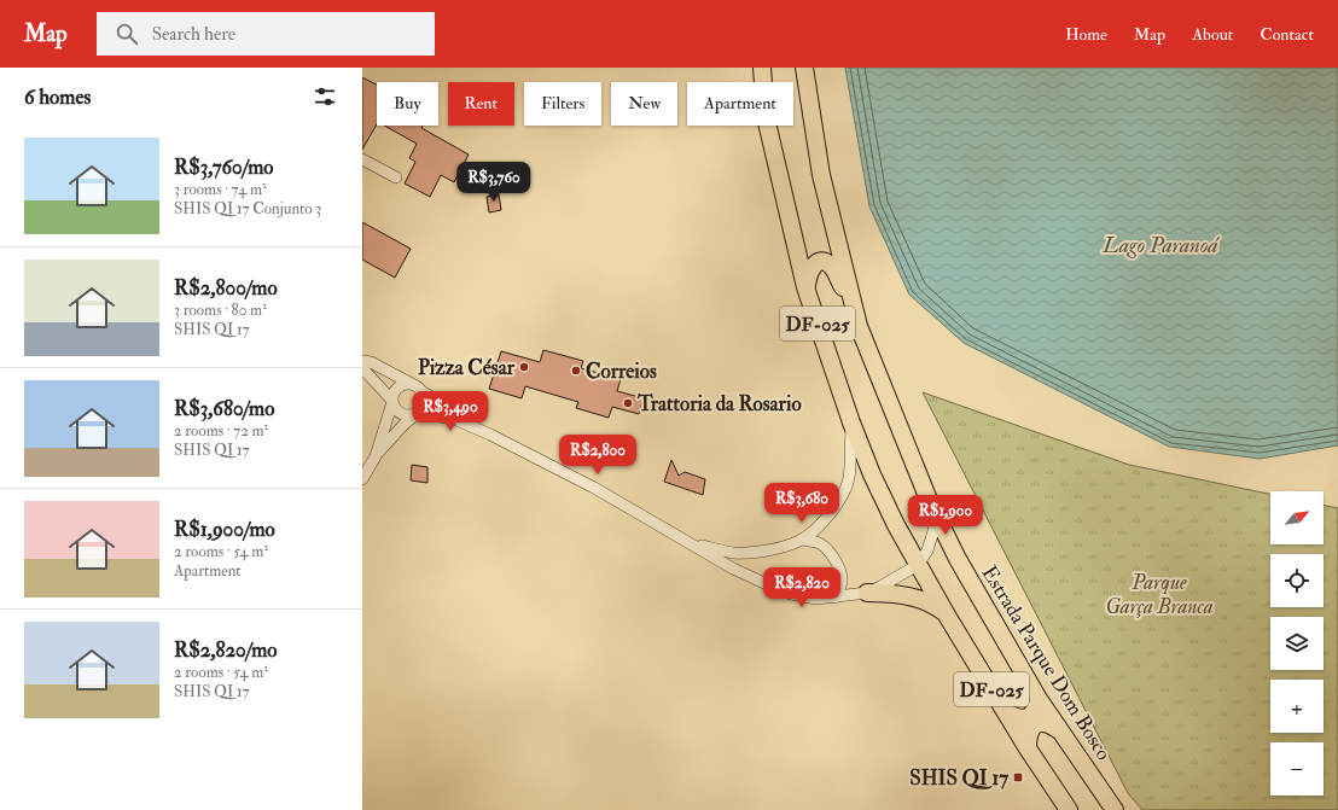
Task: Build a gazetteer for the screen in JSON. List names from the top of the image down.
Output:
{
  "streets": {
    "main road": ["DF-025", "Estrada Parque Dom Bosco"]
  },
  "water": ["Lago Paranoá"],
  "parks": ["Parque Garça Branca"],
  "places": {
    "other": ["Pizza César", "Correios", "Trattoria da Rosario"],
    "transit": ["SHIS QI 17"]
  },
  "north": "top right",
  "page": {
    "header": "Map",
    "search": "Search here",
    "nav": [
      "Home",
      "Map",
      "About",
      "Contact"
    ],
    "heading": "6 homes",
    "chip": [
      "Buy",
      "Rent",
      "Filters",
      "New",
      "Apartment"
    ],
    "list": [
      {
        "name": "R$3,760/mo",
        "note": "3 rooms · 74 m² · SHIS QI 17 Conjunto 3"
      },
      {
        "name": "R$2,800/mo",
        "note": "3 rooms · 80 m² · SHIS QI 17"
      },
      {
        "name": "R$3,680/mo",
        "note": "2 rooms · 72 m² · SHIS QI 17"
      },
      {
        "name": "R$1,900/mo",
        "note": "2 rooms · 54 m² · Apartment"
      },
      {
        "name": "R$2,820/mo",
        "note": "2 rooms · 54 m² · SHIS QI 17"
      }
    ],
    "price": [
      "R$3,760",
      "R$3,490",
      "R$2,800",
      "R$3,680",
      "R$1,900",
      "R$2,820"
    ],
    "map_buttons": ["+", "−"]
  }
}
